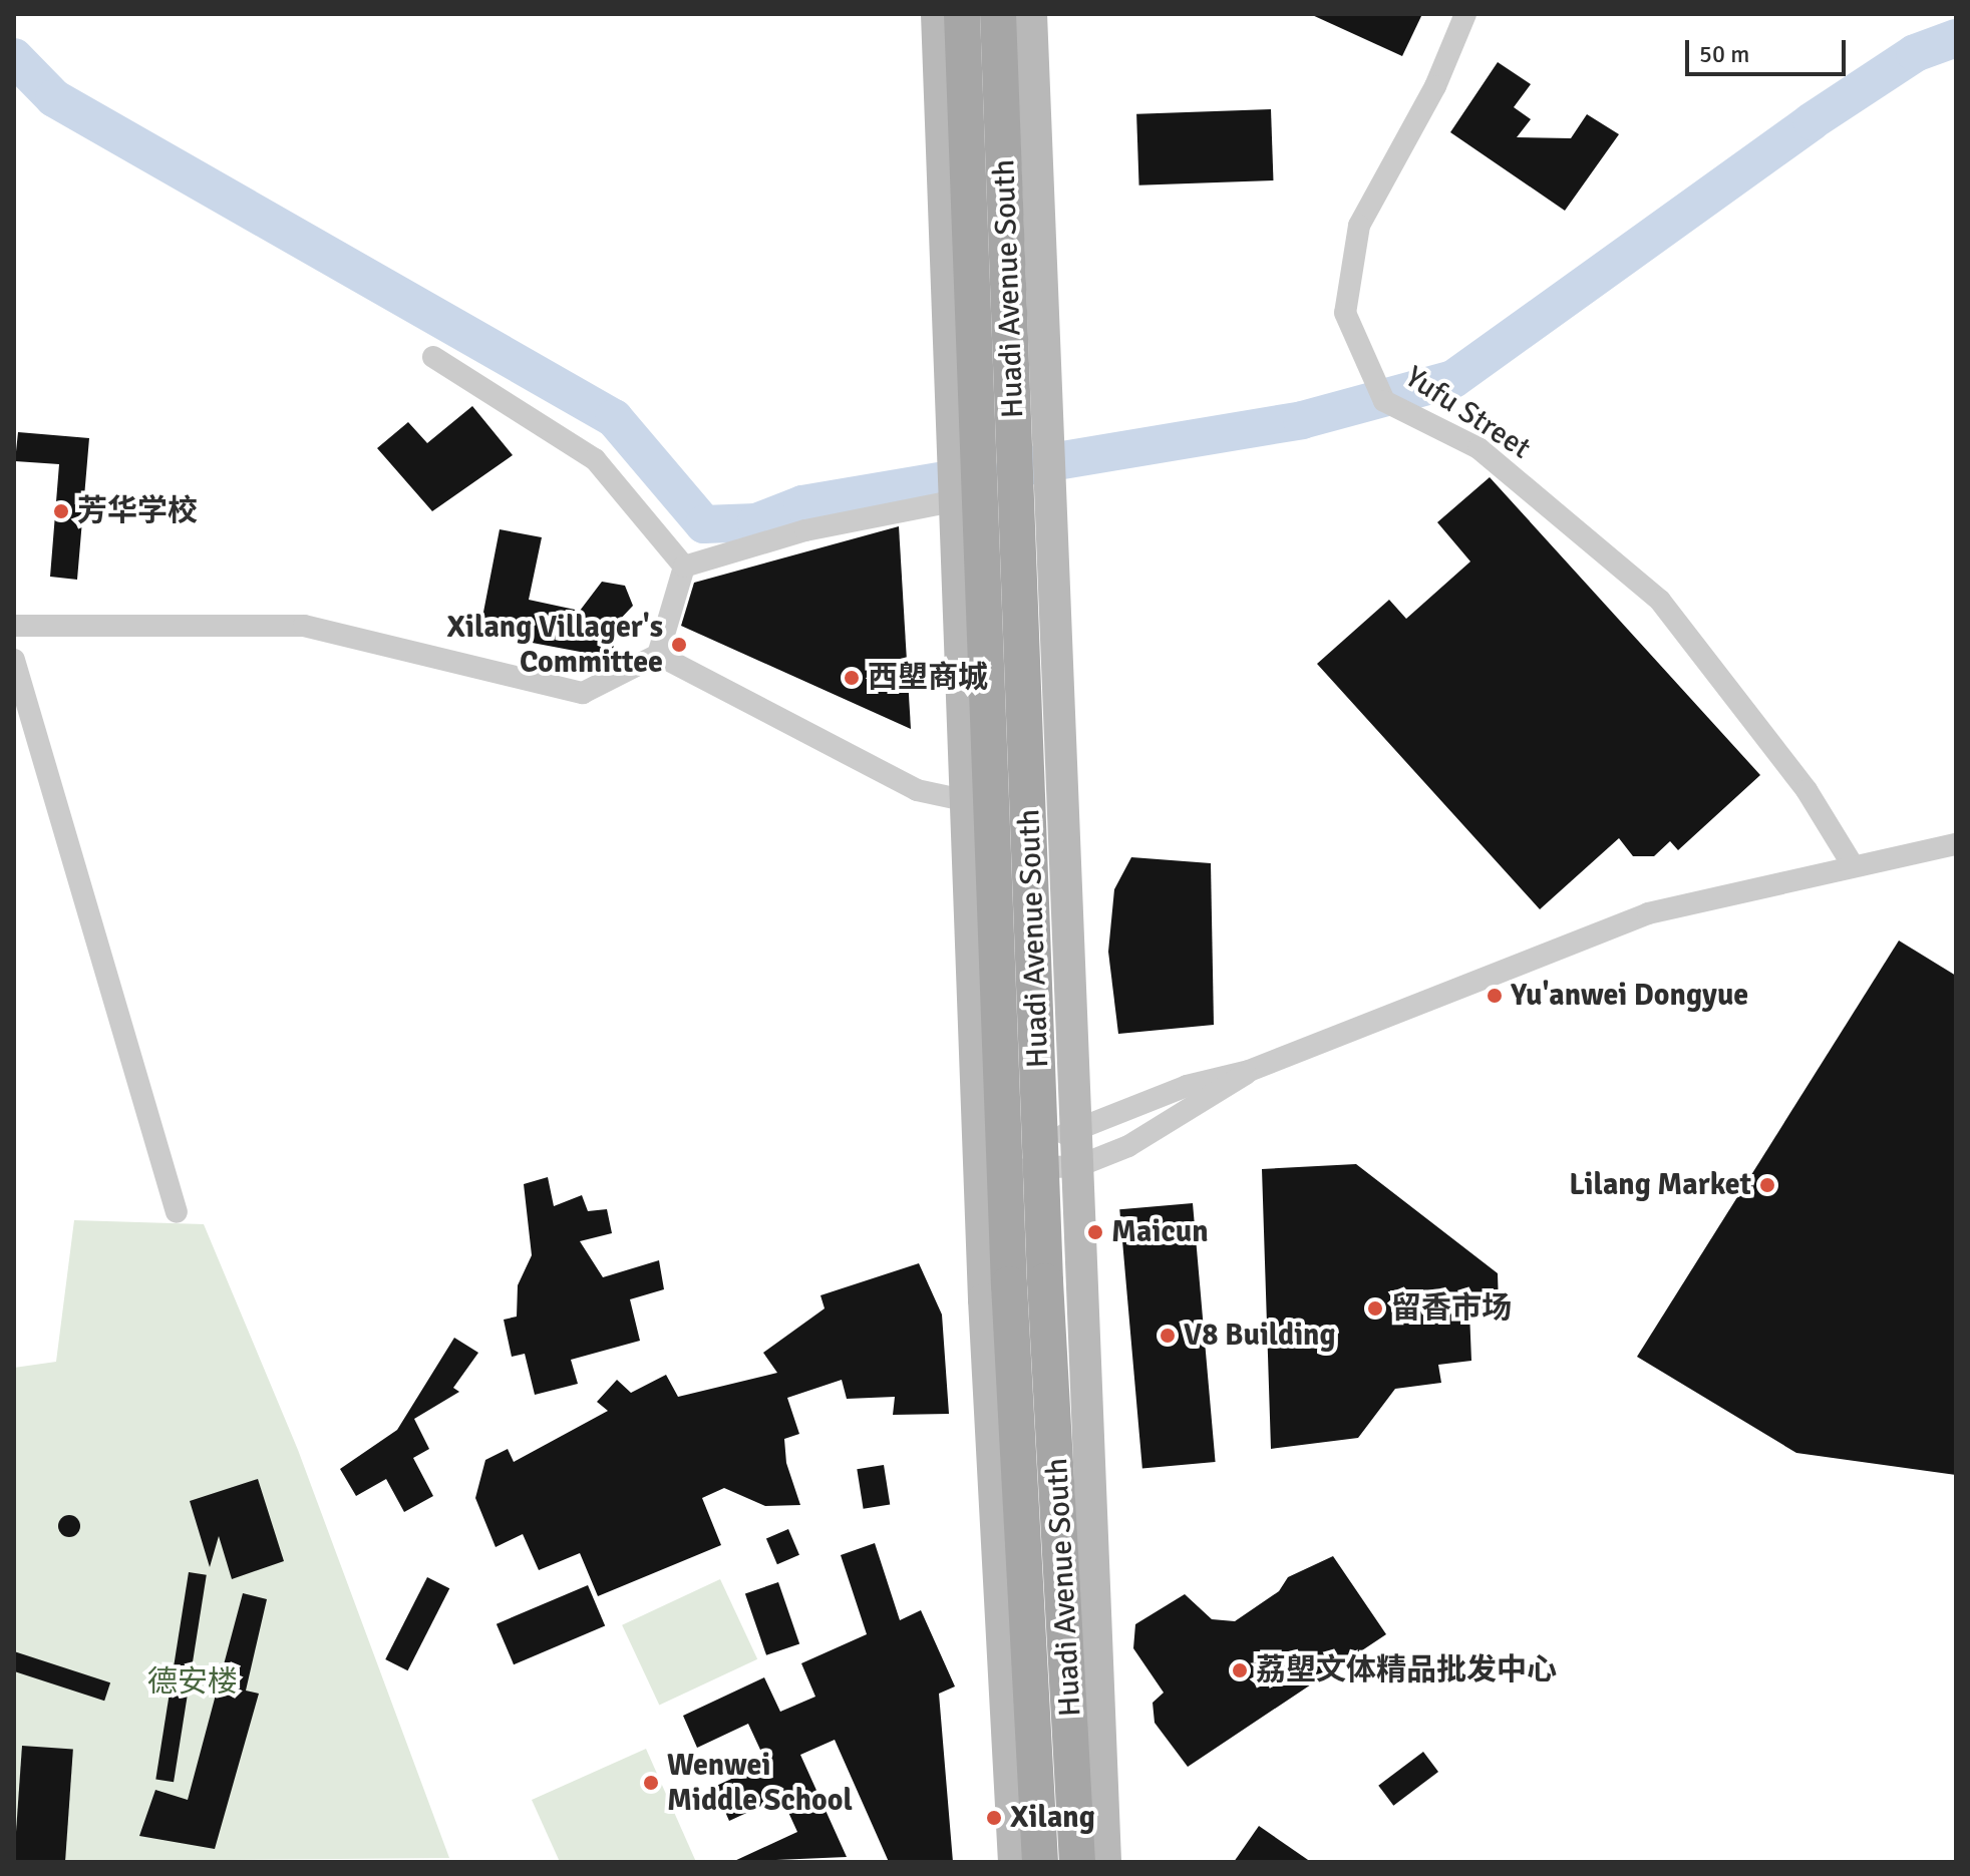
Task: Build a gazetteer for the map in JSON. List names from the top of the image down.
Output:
{
  "streets": {
    "main road": ["Huadi Avenue South"],
    "street": ["Yufu Street"]
  },
  "parks": ["德安楼"],
  "places": [
    "芳华学校",
    "Xilang Villager's Committee",
    "西塱商城",
    "Yu'anwei Dongyue",
    "Lilang Market",
    "Maicun",
    "留香市场",
    "V8 Building",
    "荔塱文体精品批发中心",
    "Wenwei Middle School",
    "Xilang"
  ],
  "scale_bar": "50 m"
}
